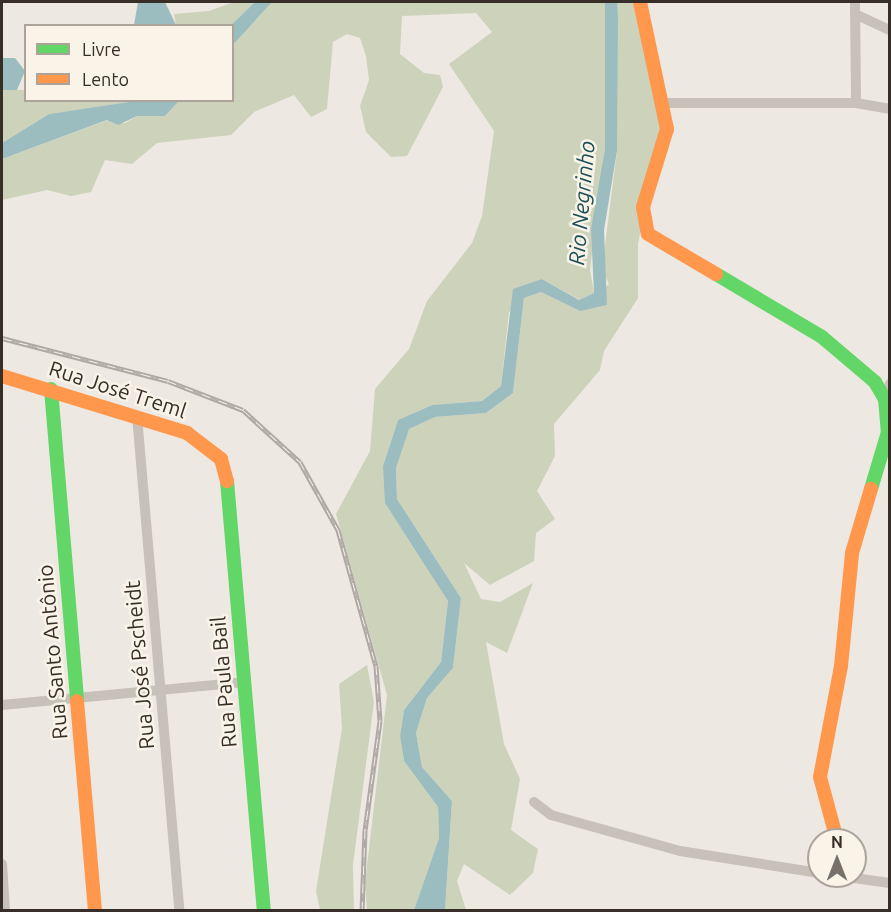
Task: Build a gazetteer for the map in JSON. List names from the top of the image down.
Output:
{
  "streets": {
    "street": [
      "Rua José Treml",
      "Rua Santo Antônio",
      "Rua José Pscheidt",
      "Rua Paula Bail"
    ]
  },
  "crossings": [
    ["Rua José Treml", "Rua Santo Antônio"],
    ["Rua José Treml", "Rua José Pscheidt"],
    ["Rua José Treml", "Rua Paula Bail"]
  ],
  "water": ["Rio Negrinho"],
  "legend": ["Livre", "Lento"],
  "north": "top"
}
